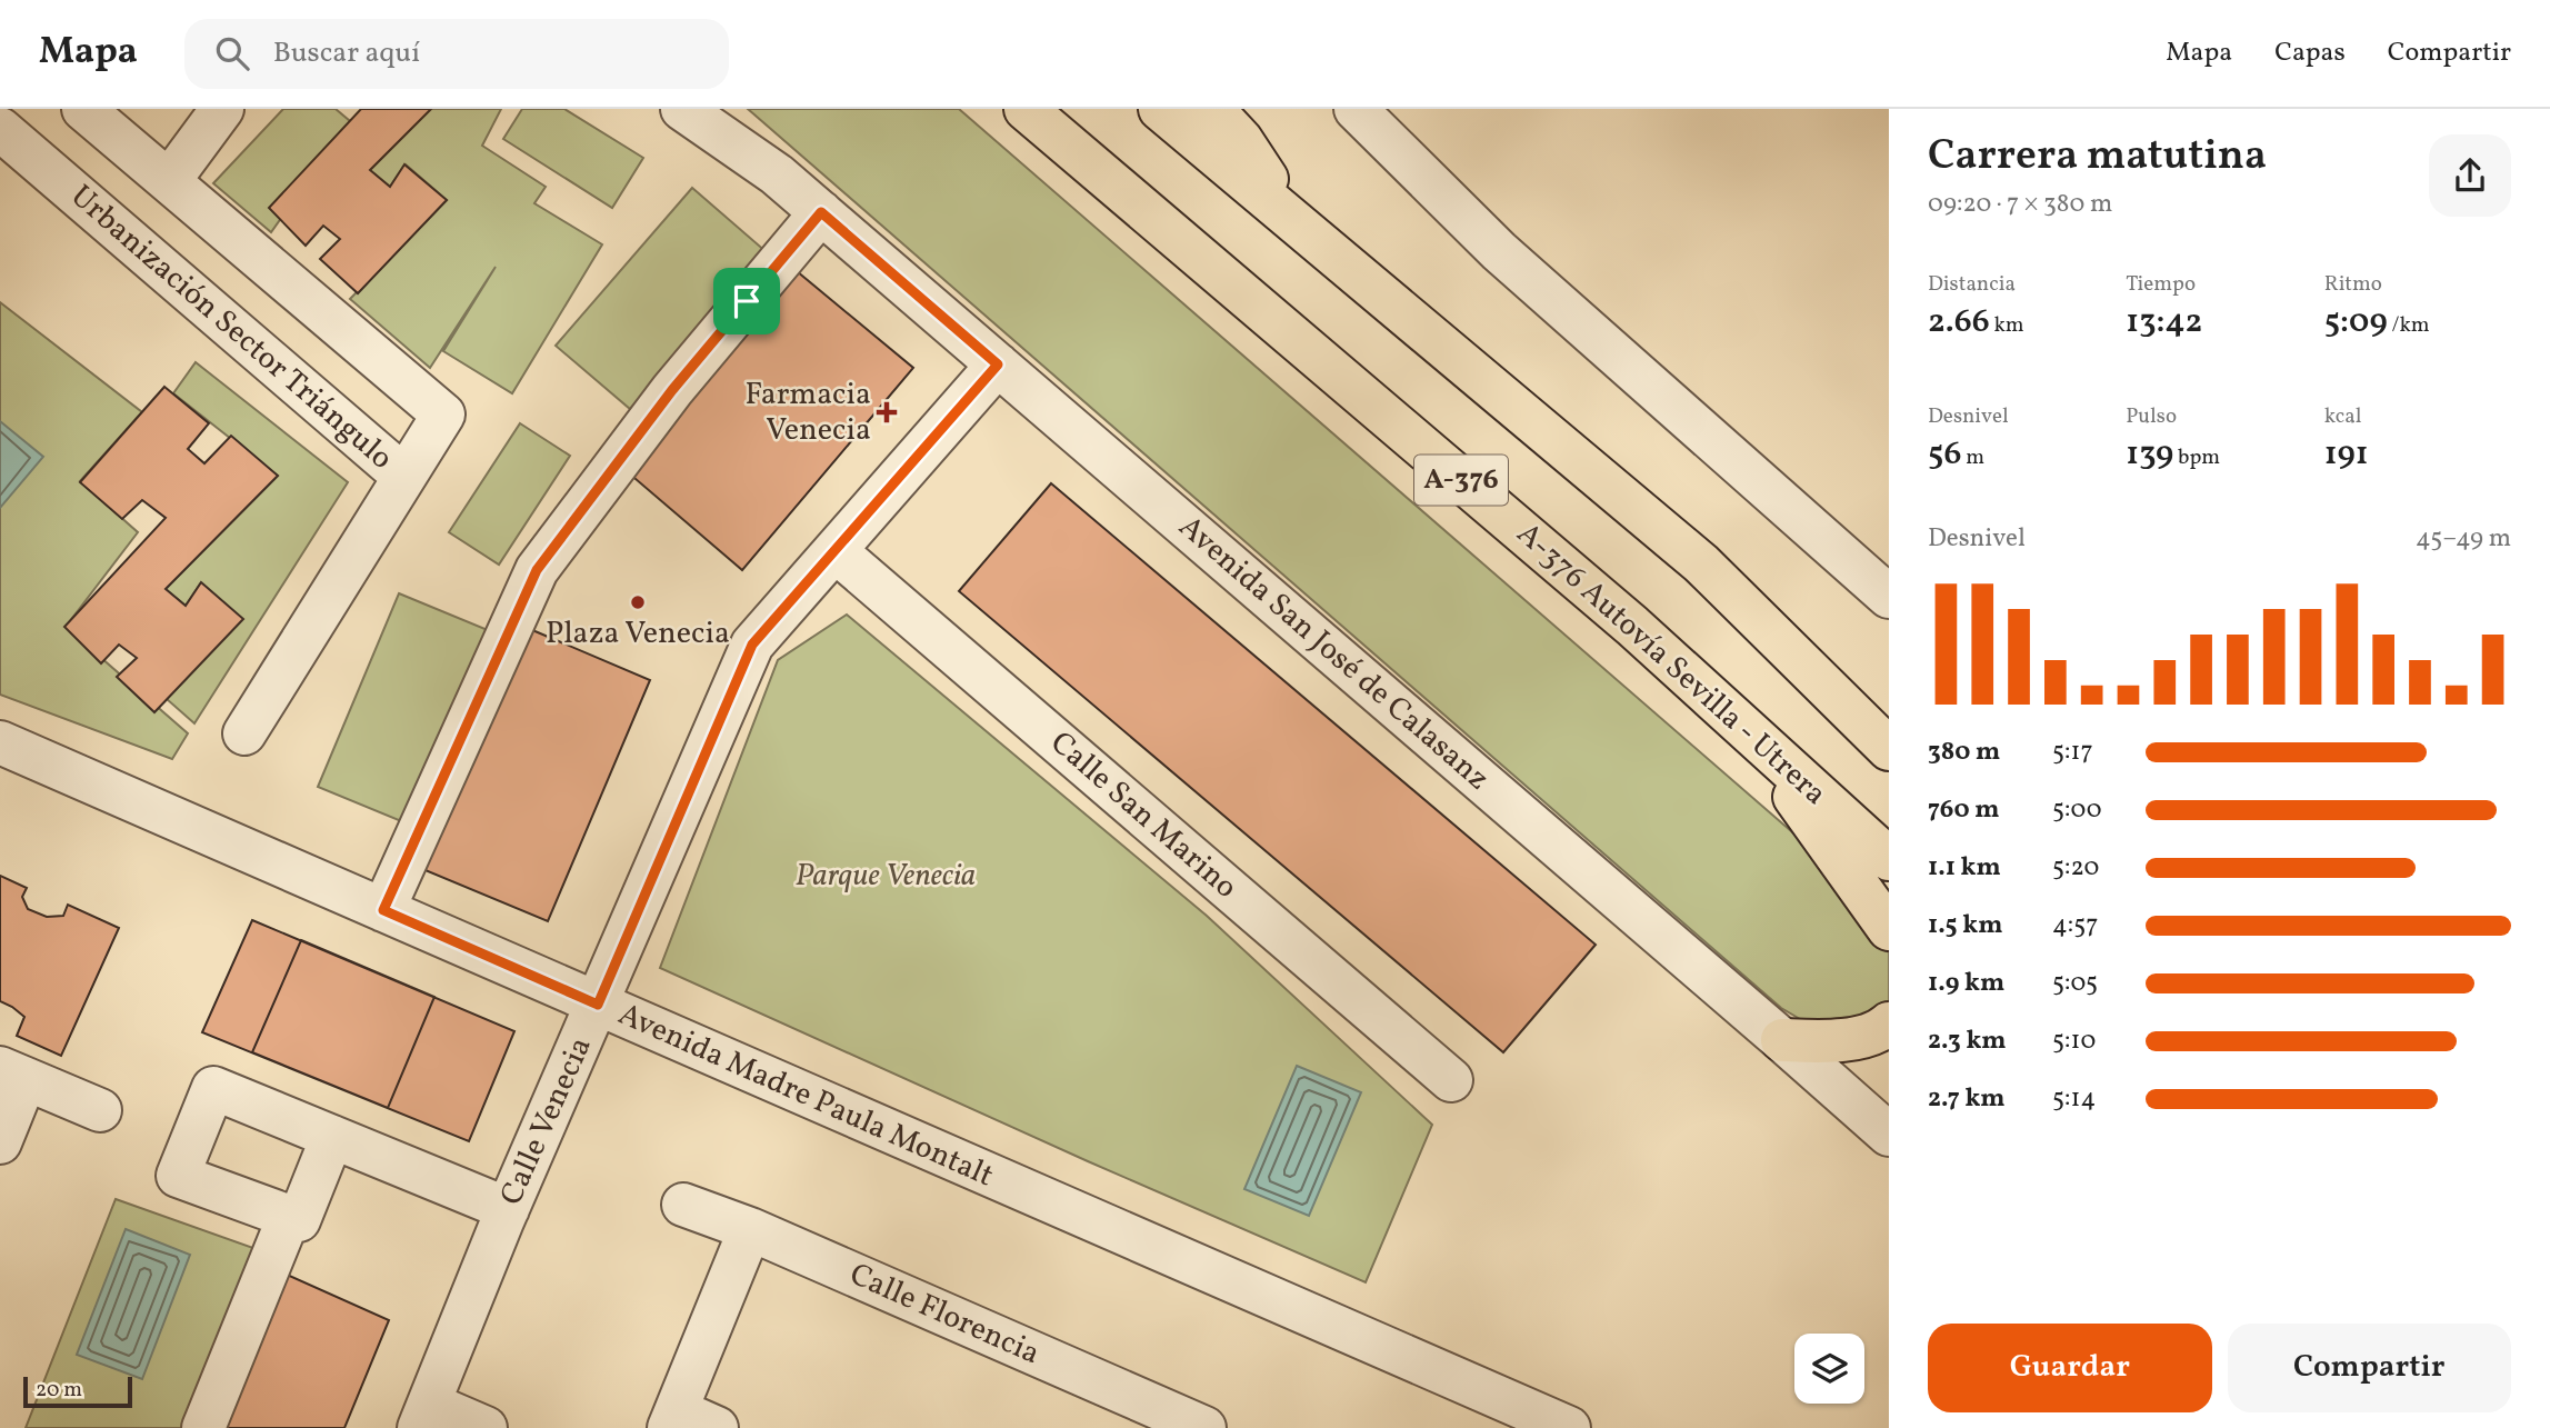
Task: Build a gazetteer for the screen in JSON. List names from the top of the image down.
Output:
{
  "streets": {
    "highway": ["A-376", "A-376 Autovía Sevilla - Utrera"],
    "street": [
      "Urbanización Sector Triángulo",
      "Avenida San José de Calasanz",
      "Calle San Marino",
      "Avenida Madre Paula Montalt",
      "Calle Venecia",
      "Calle Florencia"
    ]
  },
  "crossings": [
    ["Avenida San José de Calasanz", "Calle Venecia"],
    ["Calle San Marino", "Calle Venecia"],
    ["Avenida Madre Paula Montalt", "Calle Venecia"]
  ],
  "parks": ["Parque Venecia"],
  "places": {
    "health": ["Farmacia Venecia"],
    "other": ["Plaza Venecia"]
  },
  "scale_bar": "20 m",
  "page": {
    "header": "Mapa",
    "search": "Buscar aquí",
    "nav": ["Mapa", "Capas", "Compartir"],
    "heading": ["Carrera matutina", "09:20 · 7 × 380 m"],
    "stats": [
      ["Distancia", "2.66 km"],
      ["Tiempo", "13:42"],
      ["Ritmo", "5:09 /km"],
      ["Desnivel", "56 m"],
      ["Pulso", "139 bpm"],
      ["kcal", "191"]
    ],
    "chart": ["Desnivel", "45–49 m"],
    "list": [
      {
        "name": "380 m",
        "note": "5:17"
      },
      {
        "name": "760 m",
        "note": "5:00"
      },
      {
        "name": "1.1 km",
        "note": "5:20"
      },
      {
        "name": "1.5 km",
        "note": "4:57"
      },
      {
        "name": "1.9 km",
        "note": "5:05"
      },
      {
        "name": "2.3 km",
        "note": "5:10"
      },
      {
        "name": "2.7 km",
        "note": "5:14"
      }
    ],
    "buttons": ["Guardar", "Compartir"],
    "scale": "20 m"
  }
}
